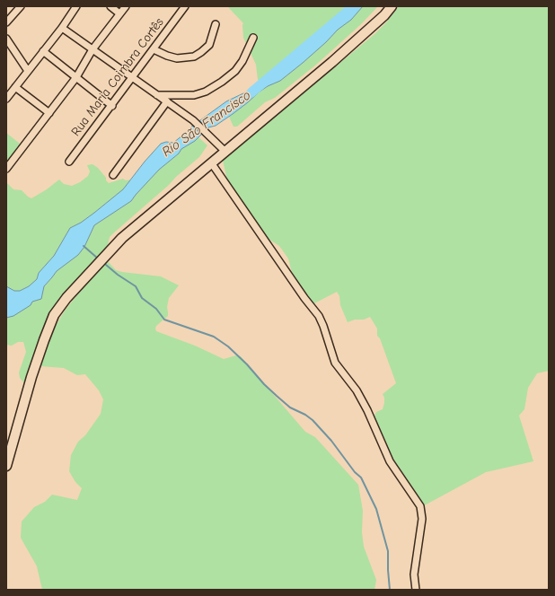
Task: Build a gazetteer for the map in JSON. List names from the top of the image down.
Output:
{
  "streets": {
    "street": ["Rua Maria Coimbra Cortês"]
  },
  "water": ["Rio São Francisco"]
}
